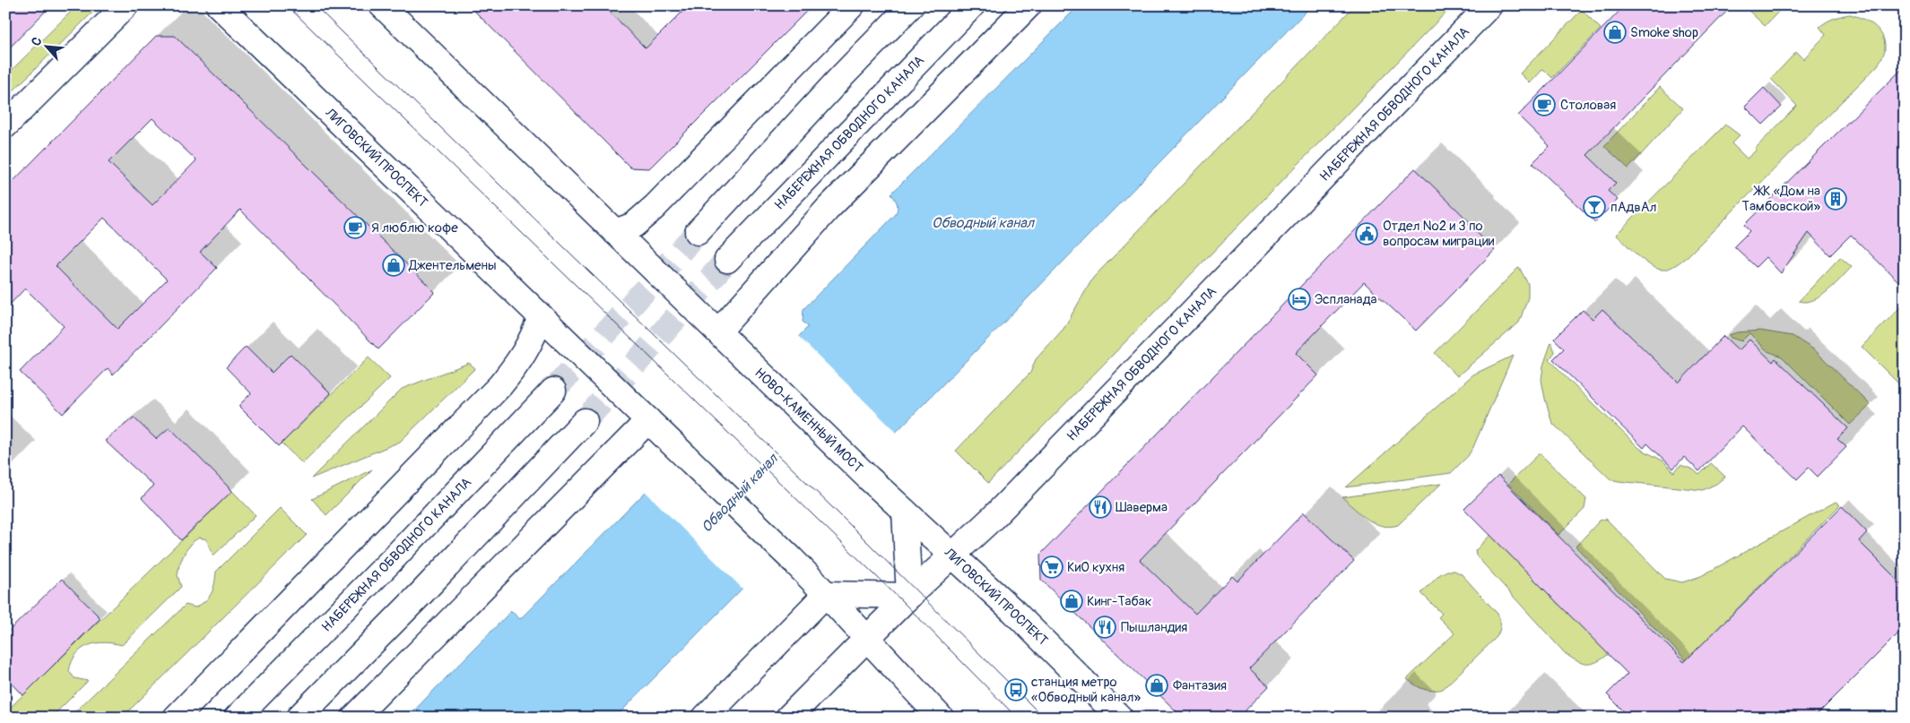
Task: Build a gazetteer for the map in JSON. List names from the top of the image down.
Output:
{
  "streets": {
    "main road": ["НАБЕРЕЖНАЯ ОБВОДНОГО КАНАЛА", "ЛИГОВСКИЙ ПРОСПЕКТ", "НОВО-КАМЕННЫЙ МОСТ"]
  },
  "crossings": [
    ["НАБЕРЕЖНАЯ ОБВОДНОГО КАНАЛА", "ЛИГОВСКИЙ ПРОСПЕКТ"],
    ["ЛИГОВСКИЙ ПРОСПЕКТ", "НОВО-КАМЕННЫЙ МОСТ"]
  ],
  "water": ["Обводный канал"],
  "places": {
    "shop": [
      "Smoke shop",
      "Джентельмены",
      "Кинг-Табак",
      "Фантазия"
    ],
    "cafe": ["Столовая", "Я люблю кофе"],
    "building": ["ЖК «Дом на Тамбовской»"],
    "bar": ["пАдвАл"],
    "public building": ["Отдел №2 и 3 по вопросам миграции"],
    "hotel": ["Эспланада"],
    "restaurant": ["Шаверма", "Пышландия"],
    "supermarket": ["КиО кухня"],
    "bus stop": ["станция метро «Обводный канал»"]
  },
  "north": "top left"
}
